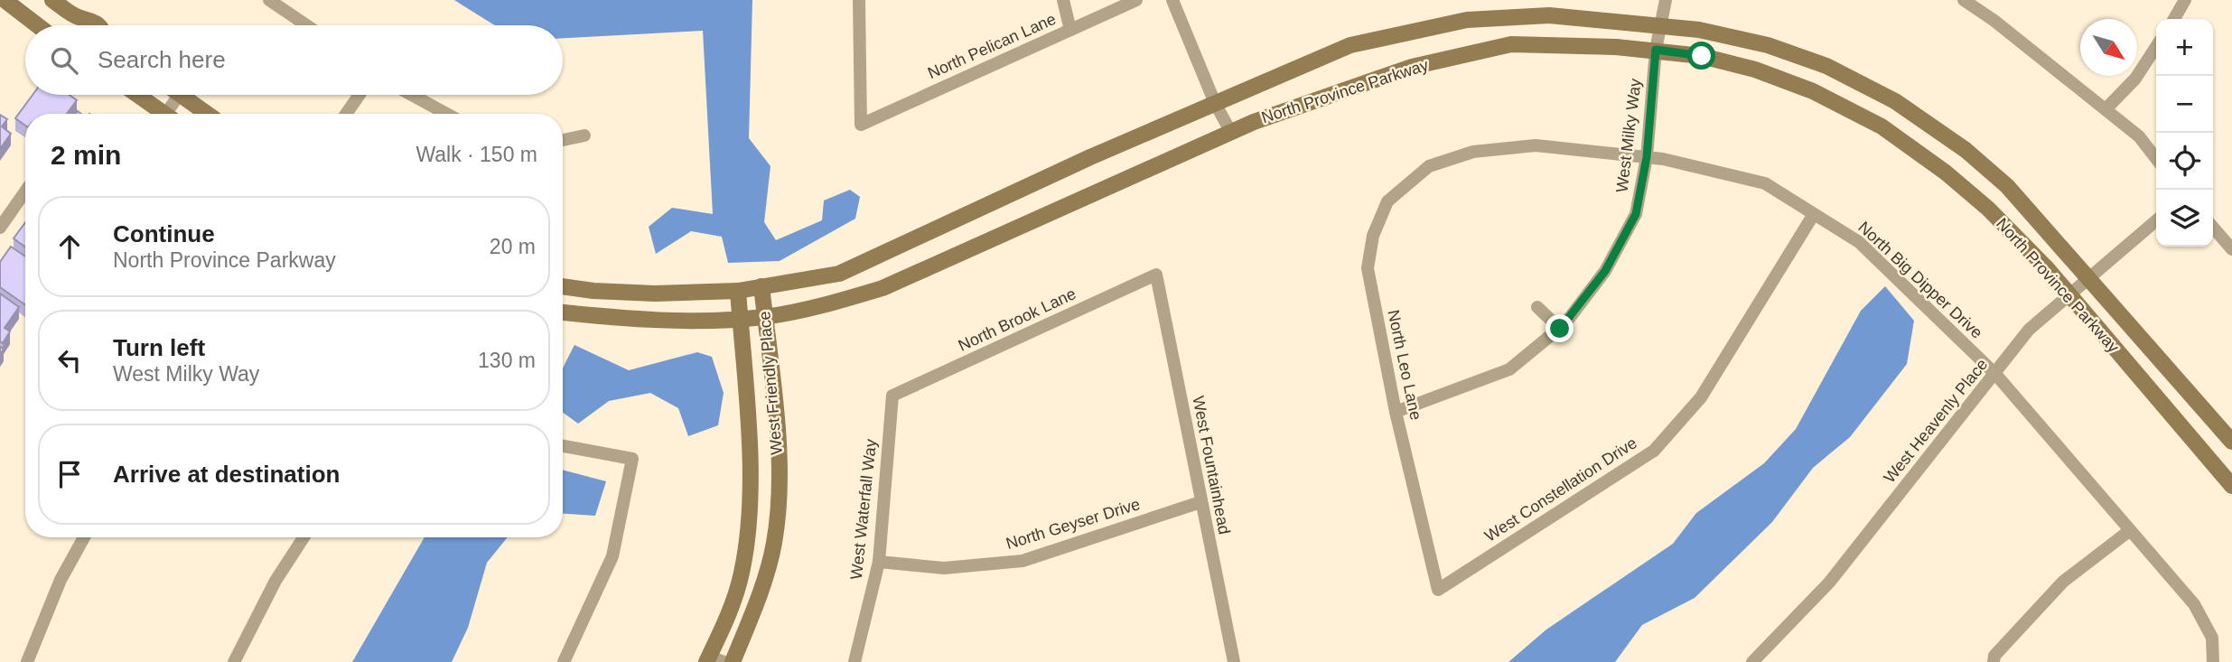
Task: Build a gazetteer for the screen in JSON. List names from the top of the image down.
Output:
{
  "streets": {
    "street": [
      "North Pelican Lane",
      "North Province Parkway",
      "West Milky Way",
      "North Big Dipper Drive",
      "North Brook Lane",
      "North Leo Lane",
      "West Friendly Place",
      "West Heavenly Place",
      "West Fountainhead",
      "West Constellation Drive",
      "West Waterfall Way",
      "North Geyser Drive"
    ]
  },
  "crossings": [
    ["North Province Parkway", "West Milky Way"],
    ["North Province Parkway", "West Friendly Place"],
    ["North Province Parkway", "West Heavenly Place"],
    ["West Milky Way", "North Big Dipper Drive"],
    ["West Milky Way", "North Leo Lane"],
    ["North Big Dipper Drive", "North Leo Lane"],
    ["North Big Dipper Drive", "West Heavenly Place"],
    ["North Big Dipper Drive", "West Constellation Drive"],
    ["North Brook Lane", "West Fountainhead"],
    ["North Brook Lane", "West Waterfall Way"],
    ["North Leo Lane", "West Constellation Drive"],
    ["West Fountainhead", "North Geyser Drive"],
    ["West Waterfall Way", "North Geyser Drive"]
  ],
  "north": "bottom right",
  "page": {
    "map_buttons": ["+", "−"],
    "search": "Search here",
    "heading": ["2 min", "Walk · 150 m"],
    "list": [
      ["Continue", "North Province Parkway", "20 m"],
      ["Turn left", "West Milky Way", "130 m"],
      "Arrive at destination"
    ]
  }
}
